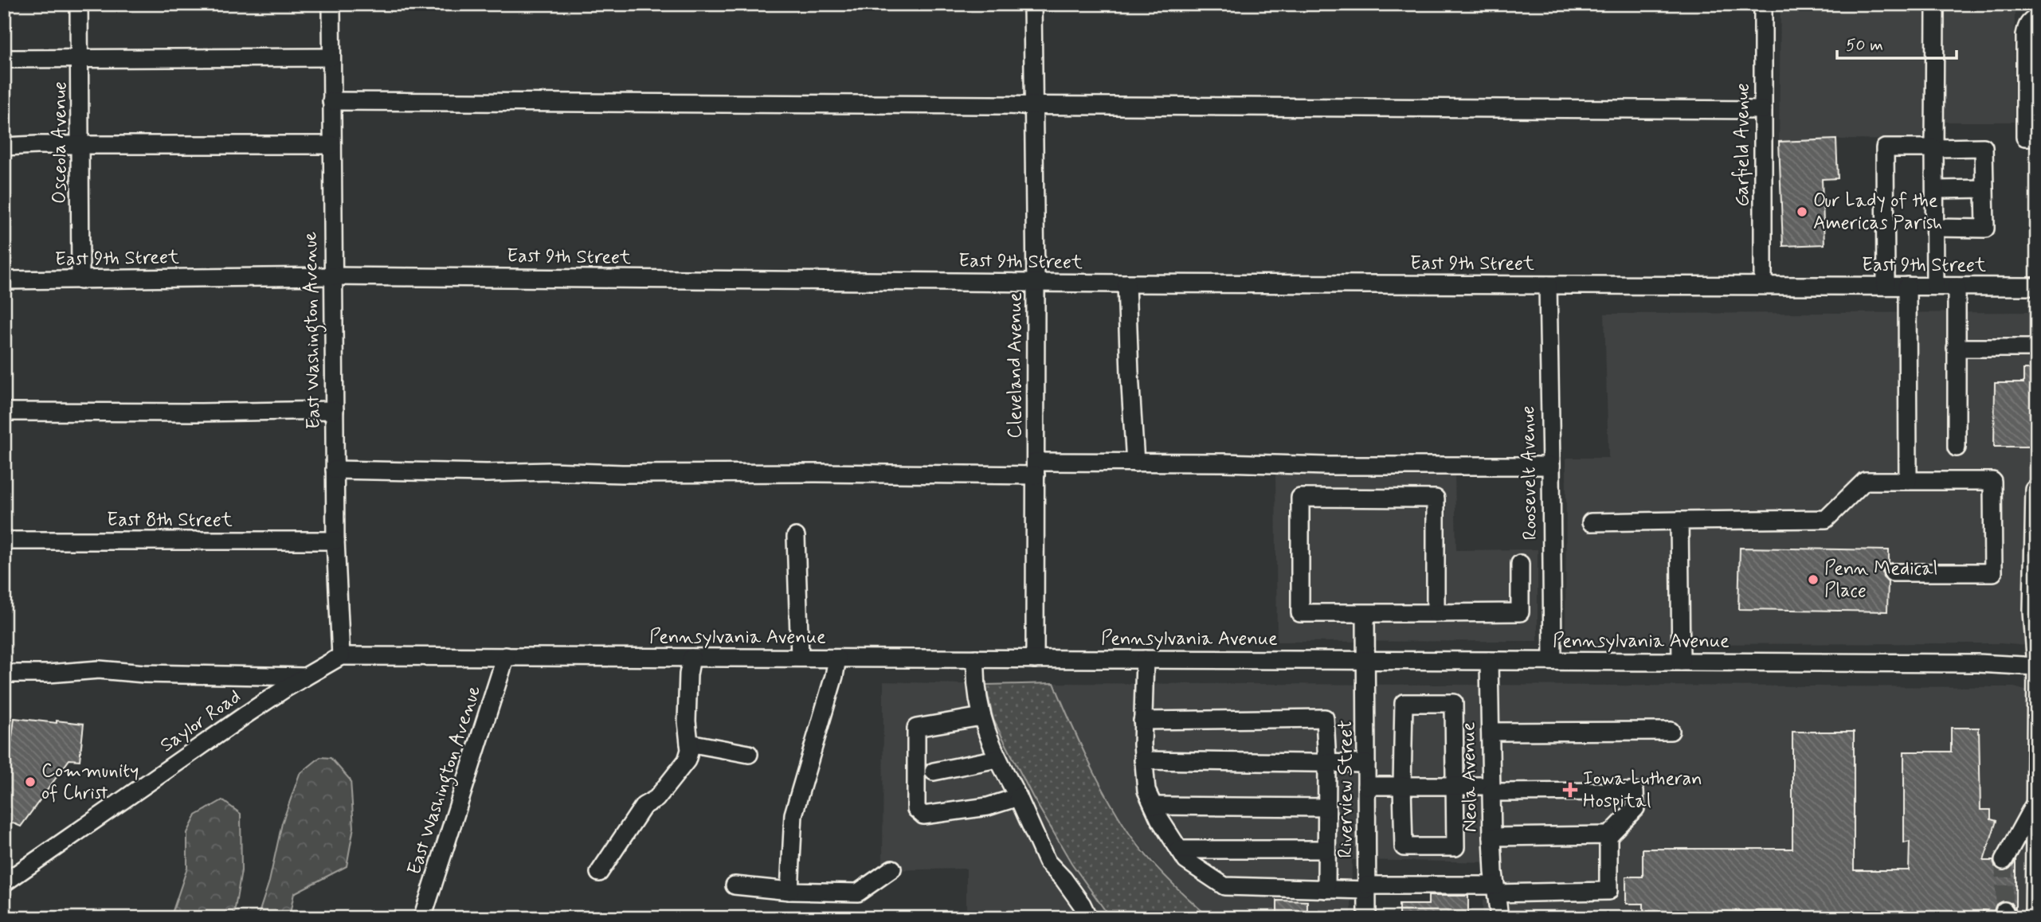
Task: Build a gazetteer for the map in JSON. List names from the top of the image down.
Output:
{
  "streets": {
    "street": [
      "Osceola Avenue",
      "Garfield Avenue",
      "East 9th Street",
      "East Washington Avenue",
      "Cleveland Avenue",
      "Roosevelt Avenue",
      "East 8th Street",
      "Pennsylvania Avenue",
      "Saylor Road",
      "Neola Avenue",
      "Riverview Street"
    ]
  },
  "crossings": [
    ["Osceola Avenue", "East 9th Street"],
    ["Garfield Avenue", "East 9th Street"],
    ["East 9th Street", "East Washington Avenue"],
    ["East 9th Street", "Cleveland Avenue"],
    ["East 9th Street", "Roosevelt Avenue"],
    ["East Washington Avenue", "East 8th Street"],
    ["East Washington Avenue", "Pennsylvania Avenue"],
    ["East Washington Avenue", "Saylor Road"],
    ["Cleveland Avenue", "Pennsylvania Avenue"],
    ["Roosevelt Avenue", "Pennsylvania Avenue"],
    ["Pennsylvania Avenue", "Saylor Road"],
    ["Pennsylvania Avenue", "Neola Avenue"],
    ["Pennsylvania Avenue", "Riverview Street"]
  ],
  "places": {
    "other": ["Our Lady of the Americas Parish", "Penn Medical Place", "Community of Christ"],
    "health": ["Iowa Lutheran Hospital"]
  },
  "scale_bar": "50 m"
}
